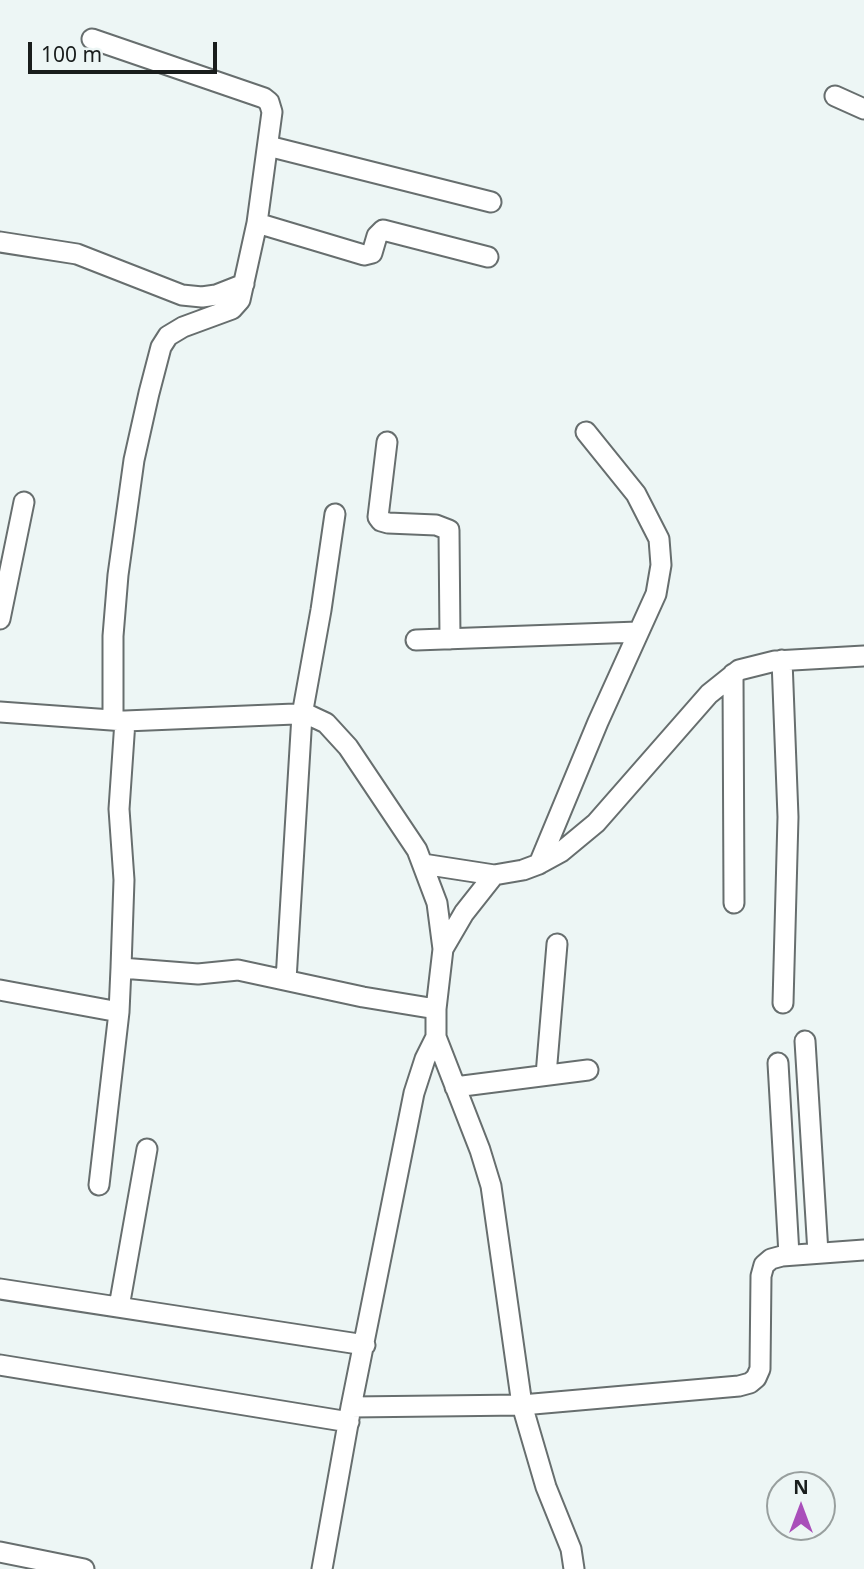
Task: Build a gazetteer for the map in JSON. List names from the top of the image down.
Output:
{
  "scale_bar": "100 m",
  "north": "top"
}
